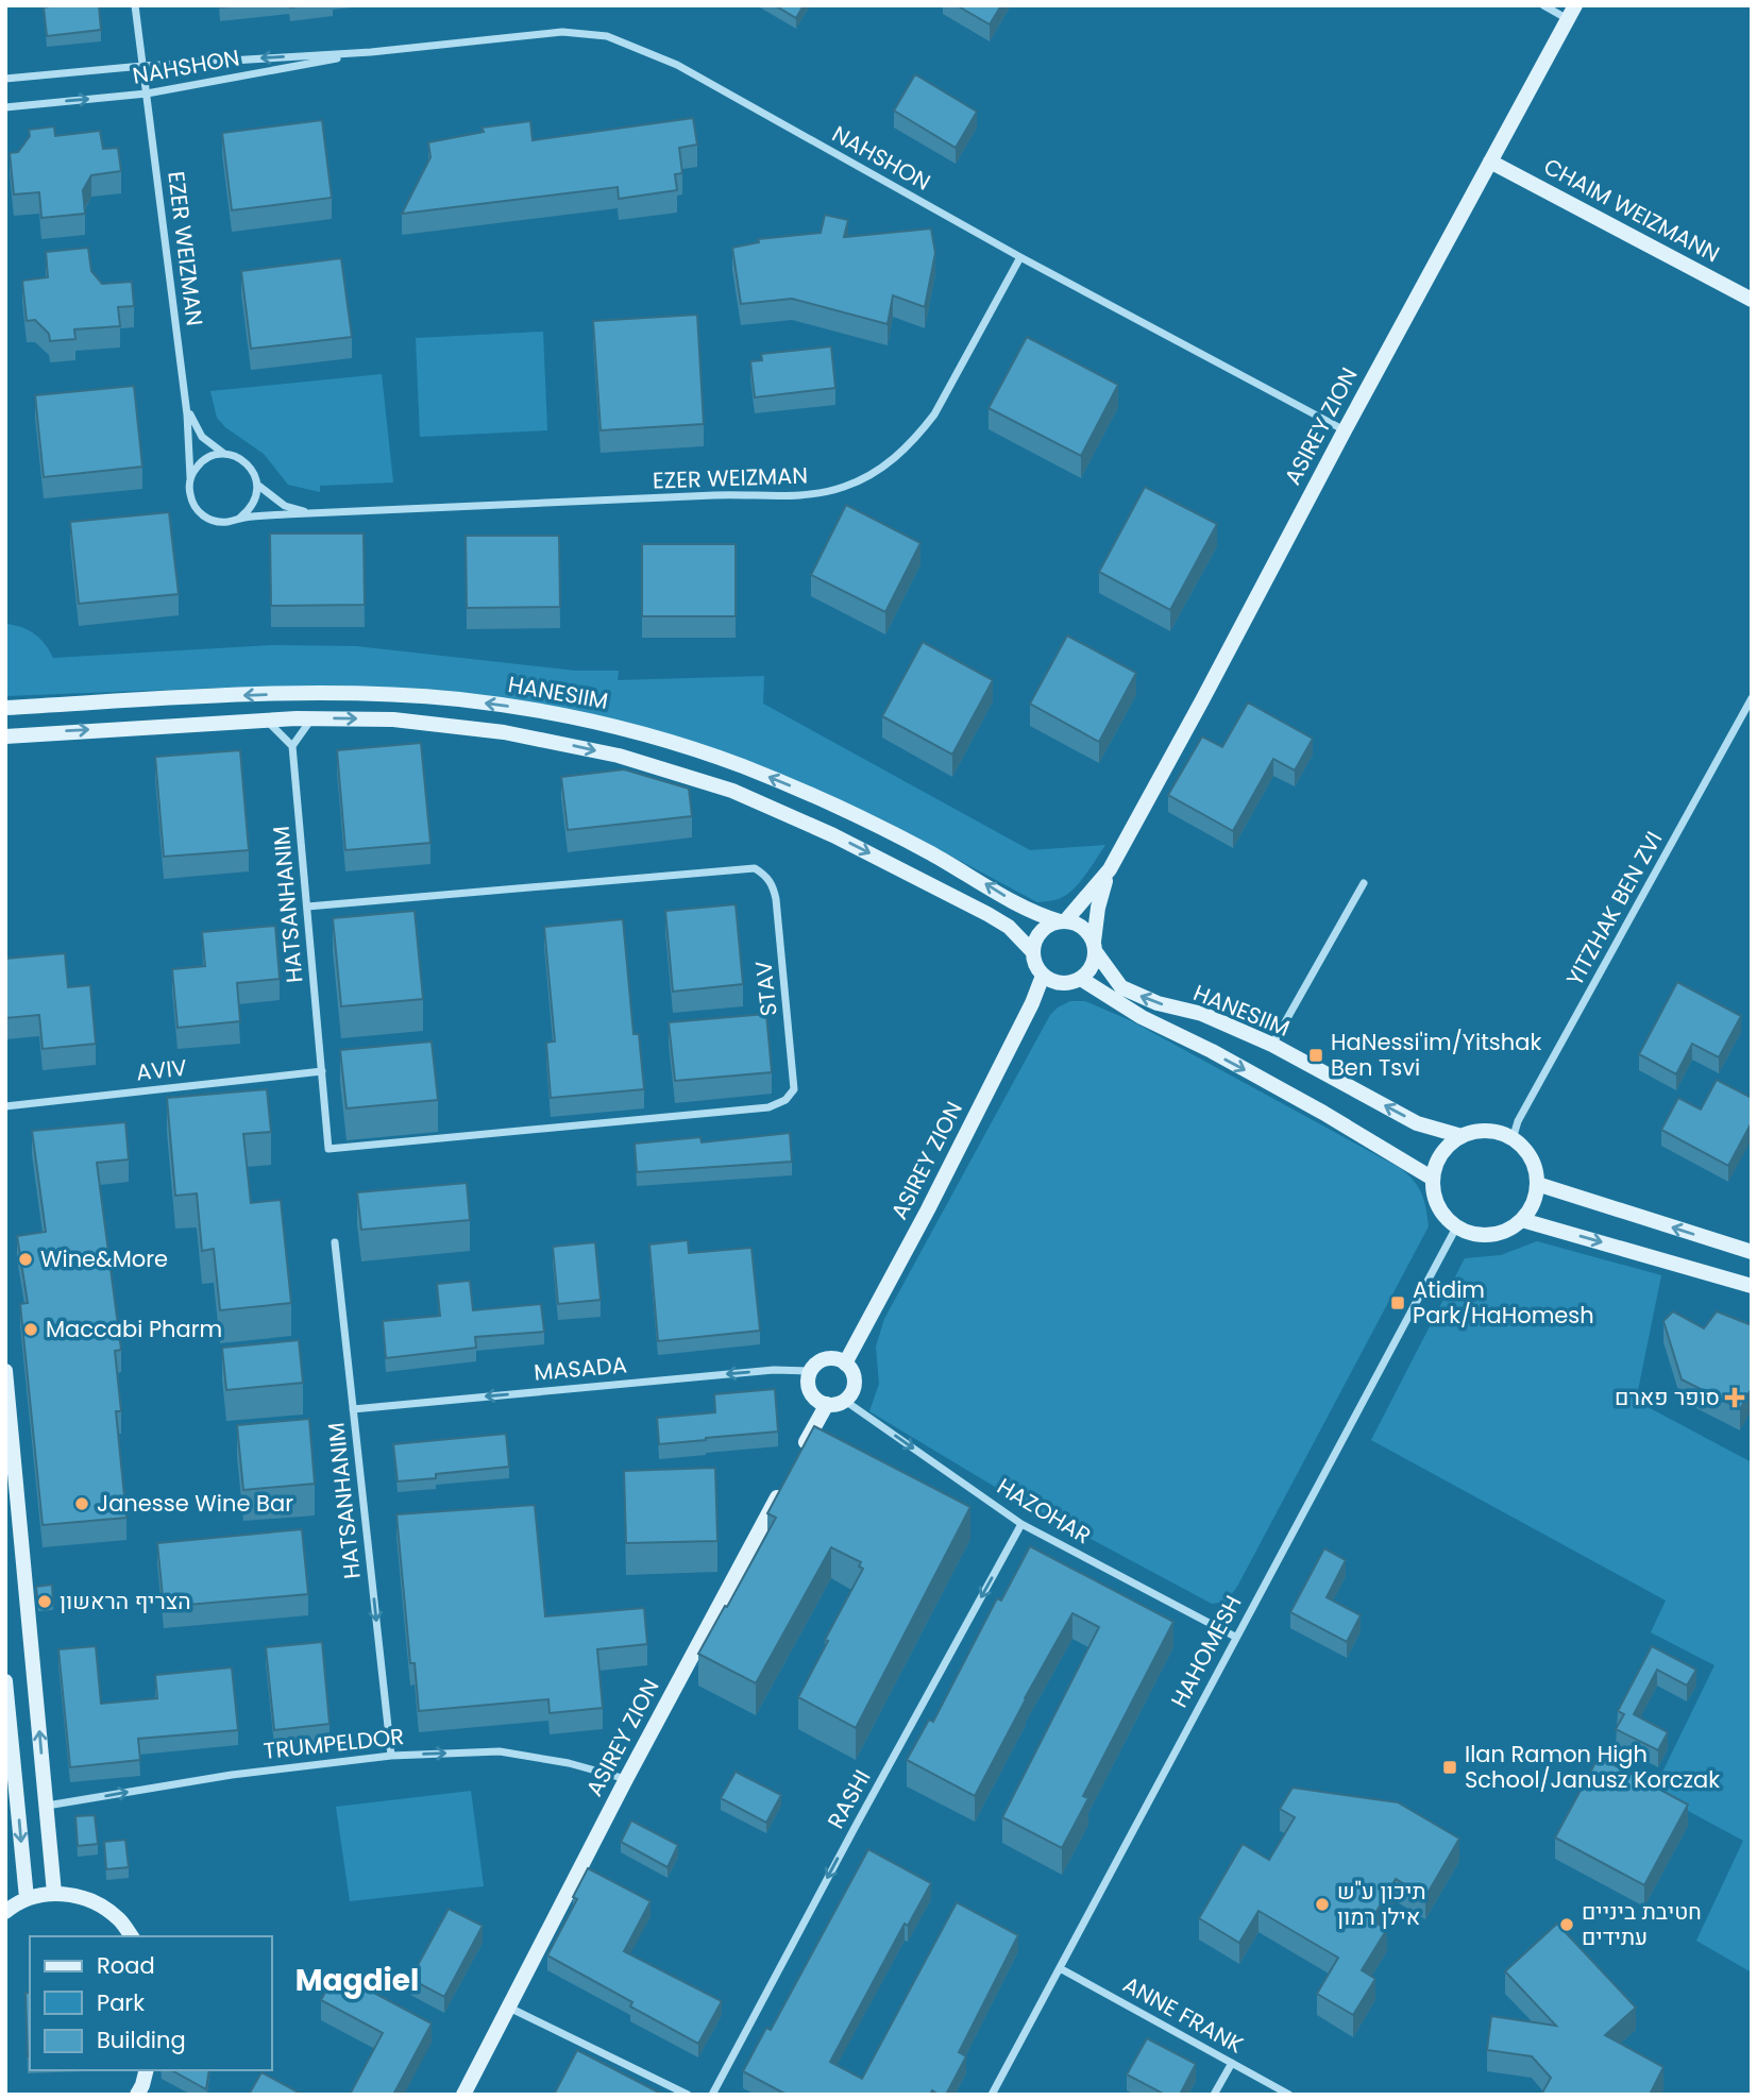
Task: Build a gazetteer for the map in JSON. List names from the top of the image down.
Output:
{
  "streets": {
    "street": [
      "NAHSHON",
      "CHAIM WEIZMANN",
      "EZER WEIZMAN",
      "ASIREY ZION",
      "HANESIIM",
      "HATSANHANIM",
      "YITZHAK BEN ZVI",
      "STAV",
      "AVIV",
      "MASADA",
      "HAZOHAR",
      "HAHOMESH",
      "TRUMPELDOR",
      "RASHI",
      "ANNE FRANK"
    ]
  },
  "crossings": [
    ["NAHSHON", "EZER WEIZMAN"],
    ["NAHSHON", "ASIREY ZION"],
    ["CHAIM WEIZMANN", "ASIREY ZION"],
    ["ASIREY ZION", "HANESIIM"],
    ["ASIREY ZION", "MASADA"],
    ["ASIREY ZION", "HAZOHAR"],
    ["ASIREY ZION", "TRUMPELDOR"],
    ["HANESIIM", "YITZHAK BEN ZVI"],
    ["HANESIIM", "HAHOMESH"],
    ["HATSANHANIM", "STAV"],
    ["HATSANHANIM", "AVIV"],
    ["HATSANHANIM", "MASADA"],
    ["HATSANHANIM", "TRUMPELDOR"],
    ["YITZHAK BEN ZVI", "HAHOMESH"],
    ["MASADA", "HAZOHAR"],
    ["HAZOHAR", "HAHOMESH"],
    ["HAZOHAR", "RASHI"],
    ["HAHOMESH", "ANNE FRANK"]
  ],
  "one_way": [
    "HATSANHANIM",
    "MASADA",
    "HAZOHAR",
    "TRUMPELDOR",
    "RASHI"
  ],
  "districts": ["Magdiel"],
  "places": {
    "transit": ["HaNessi'im/Yitshak Ben Tsvi", "Atidim Park/HaHomesh", "Ilan Ramon High School/Janusz Korczak"],
    "other": [
      "Wine&More",
      "Maccabi Pharm",
      "Janesse Wine Bar",
      "הצריף הראשון",
      "תיכון ע\"ש אילן רמון",
      "חטיבת ביניים עתידים"
    ],
    "health": ["סופר פארם"]
  },
  "legend": ["Road", "Park", "Building"]
}
